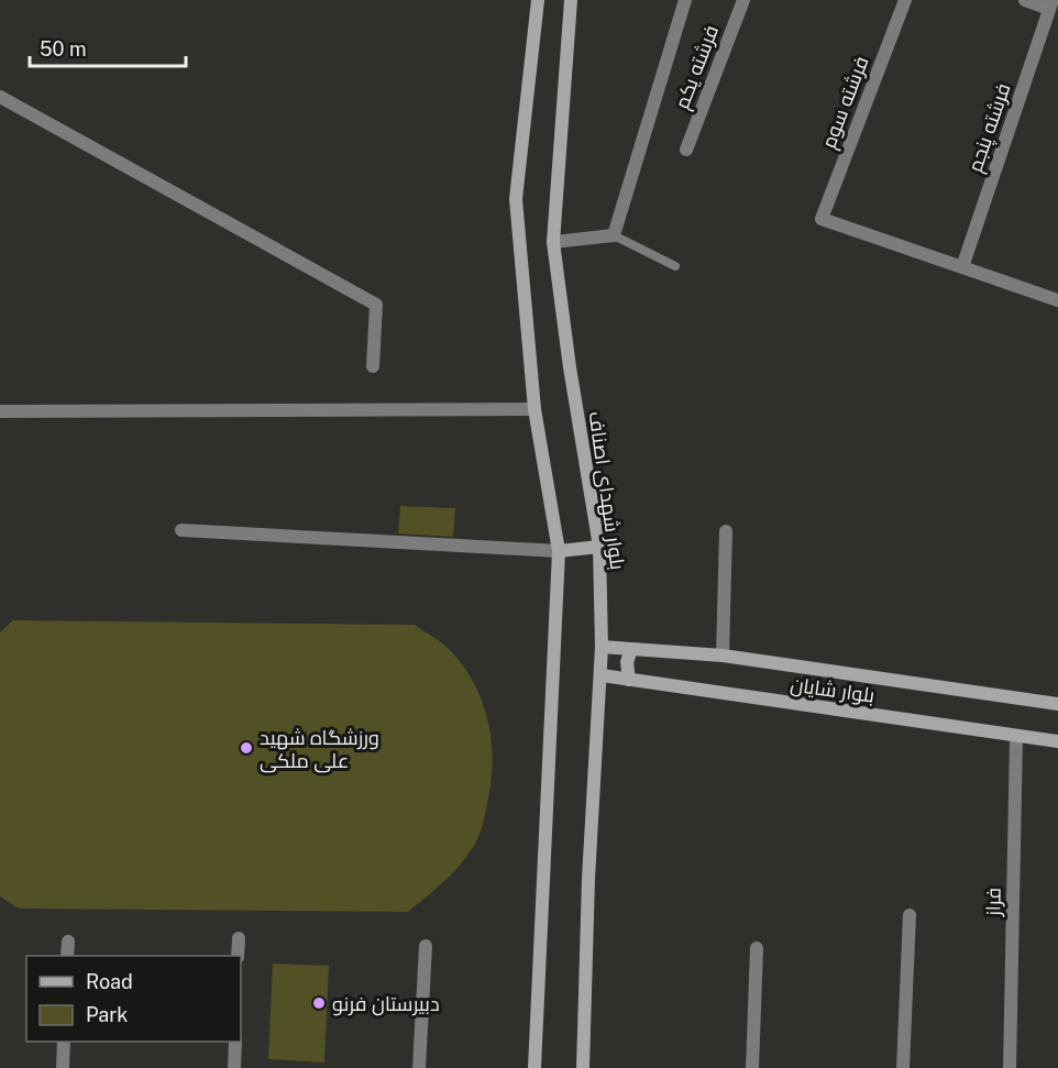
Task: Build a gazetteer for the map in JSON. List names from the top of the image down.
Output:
{
  "streets": {
    "street": [
      "فرشته یکم",
      "فرشته سوم",
      "فرشته پنجم",
      "بلوار شهدای اصناف",
      "بلوار شایان",
      "فراز"
    ]
  },
  "crossings": [
    ["فرشته سوم", "فرشته پنجم"],
    ["بلوار شهدای اصناف", "بلوار شایان"],
    ["بلوار شایان", "فراز"]
  ],
  "places": ["ورزشگاه شهید علی ملکی", "دبیرستان فرنو"],
  "legend": ["Road", "Park"],
  "scale_bar": "50 m"
}
